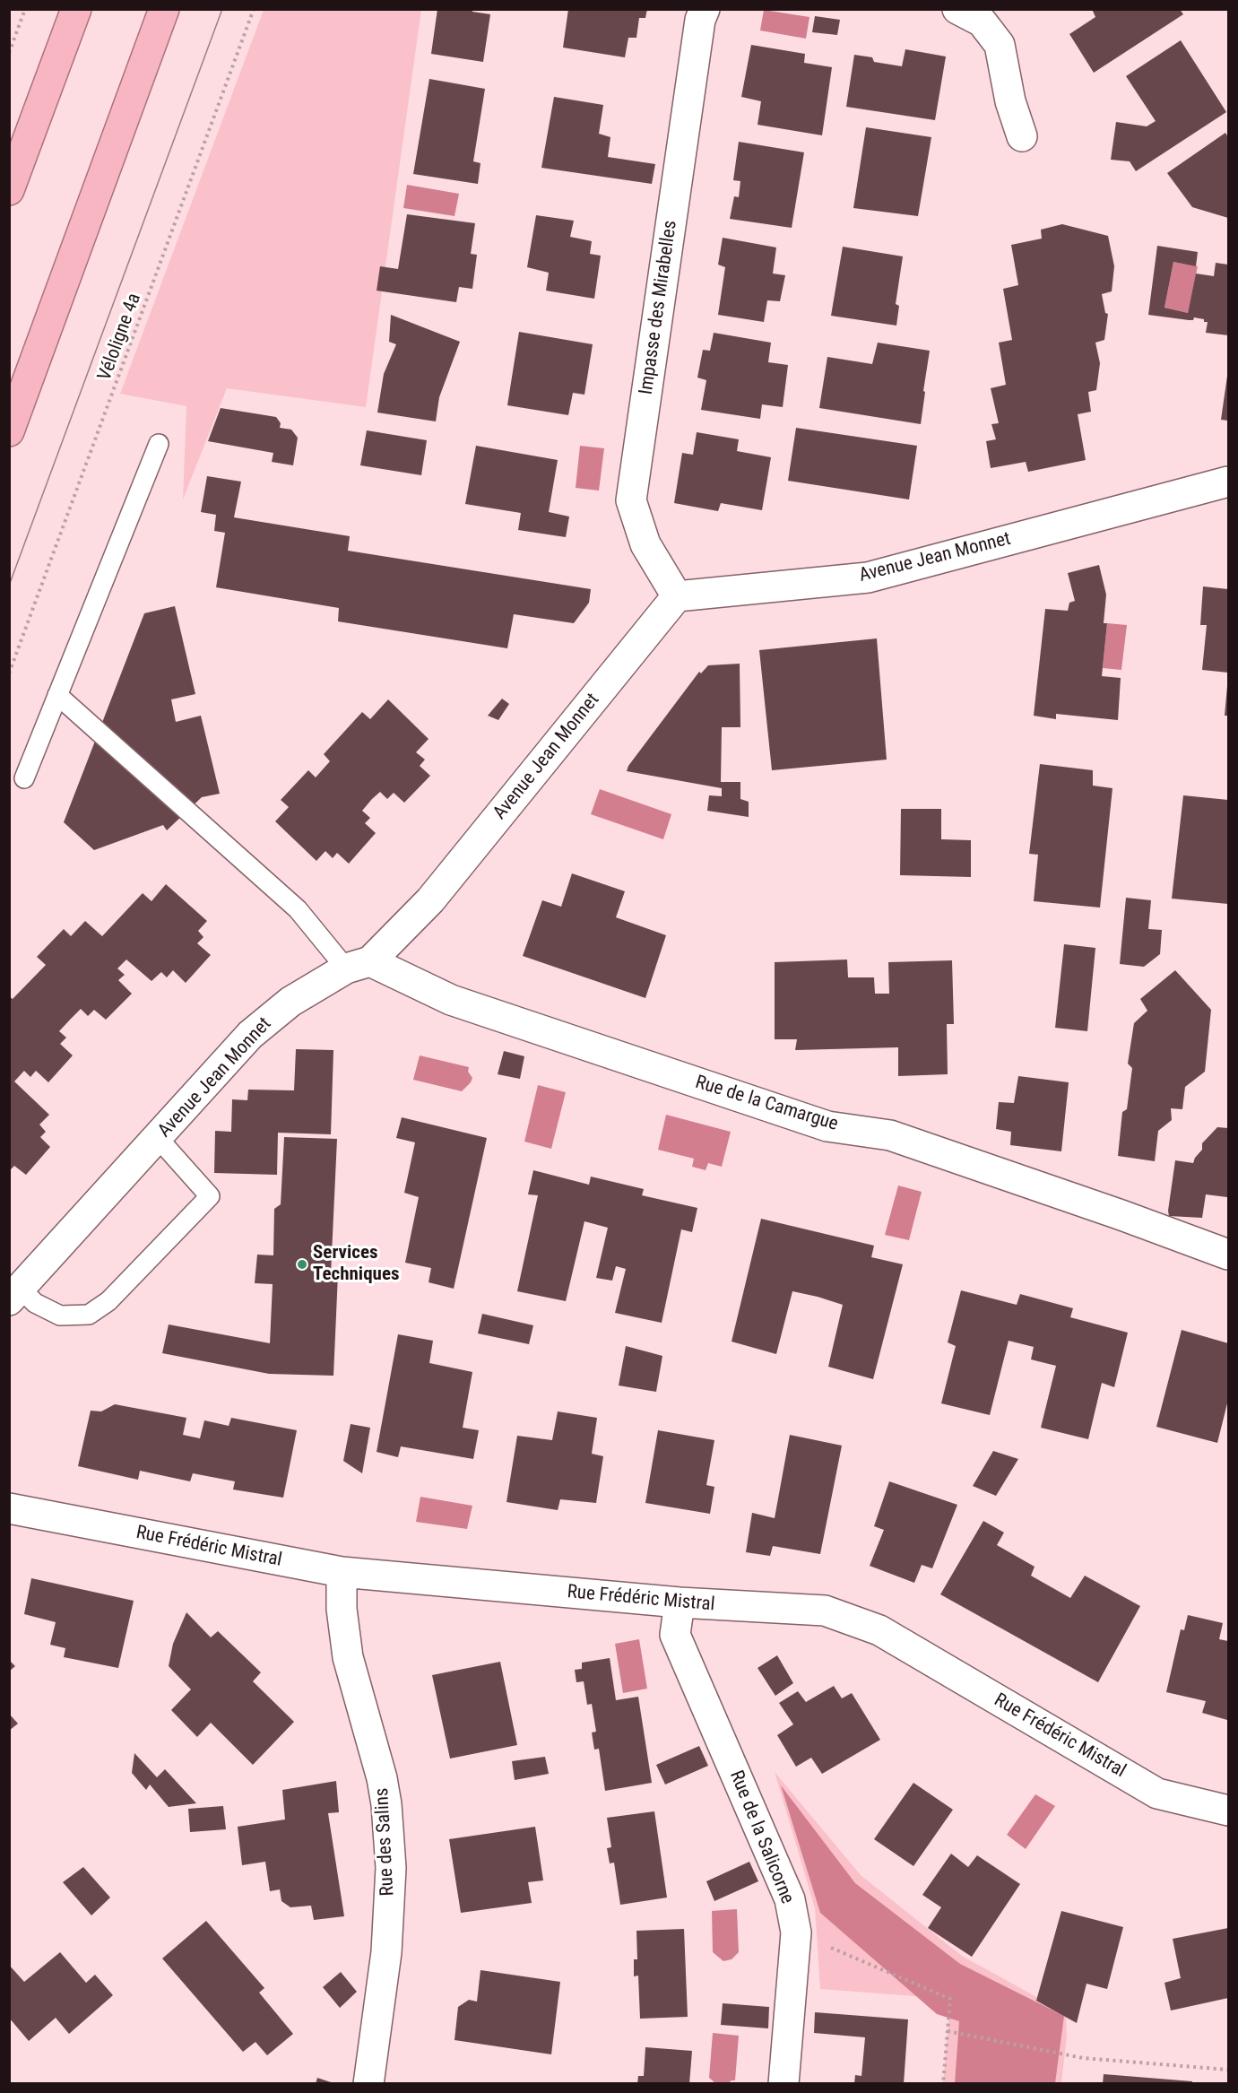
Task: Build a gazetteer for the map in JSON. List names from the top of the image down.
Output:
{
  "streets": {
    "street": [
      "Impasse des Mirabelles",
      "Avenue Jean Monnet",
      "Rue de la Camargue",
      "Rue Frédéric Mistral",
      "Rue de la Salicorne",
      "Rue des Salins"
    ],
    "path": ["Véloligne 4a"]
  },
  "crossings": [
    ["Impasse des Mirabelles", "Avenue Jean Monnet"],
    ["Avenue Jean Monnet", "Rue de la Camargue"],
    ["Rue Frédéric Mistral", "Rue de la Salicorne"],
    ["Rue Frédéric Mistral", "Rue des Salins"]
  ],
  "places": ["Services Techniques"]
}
